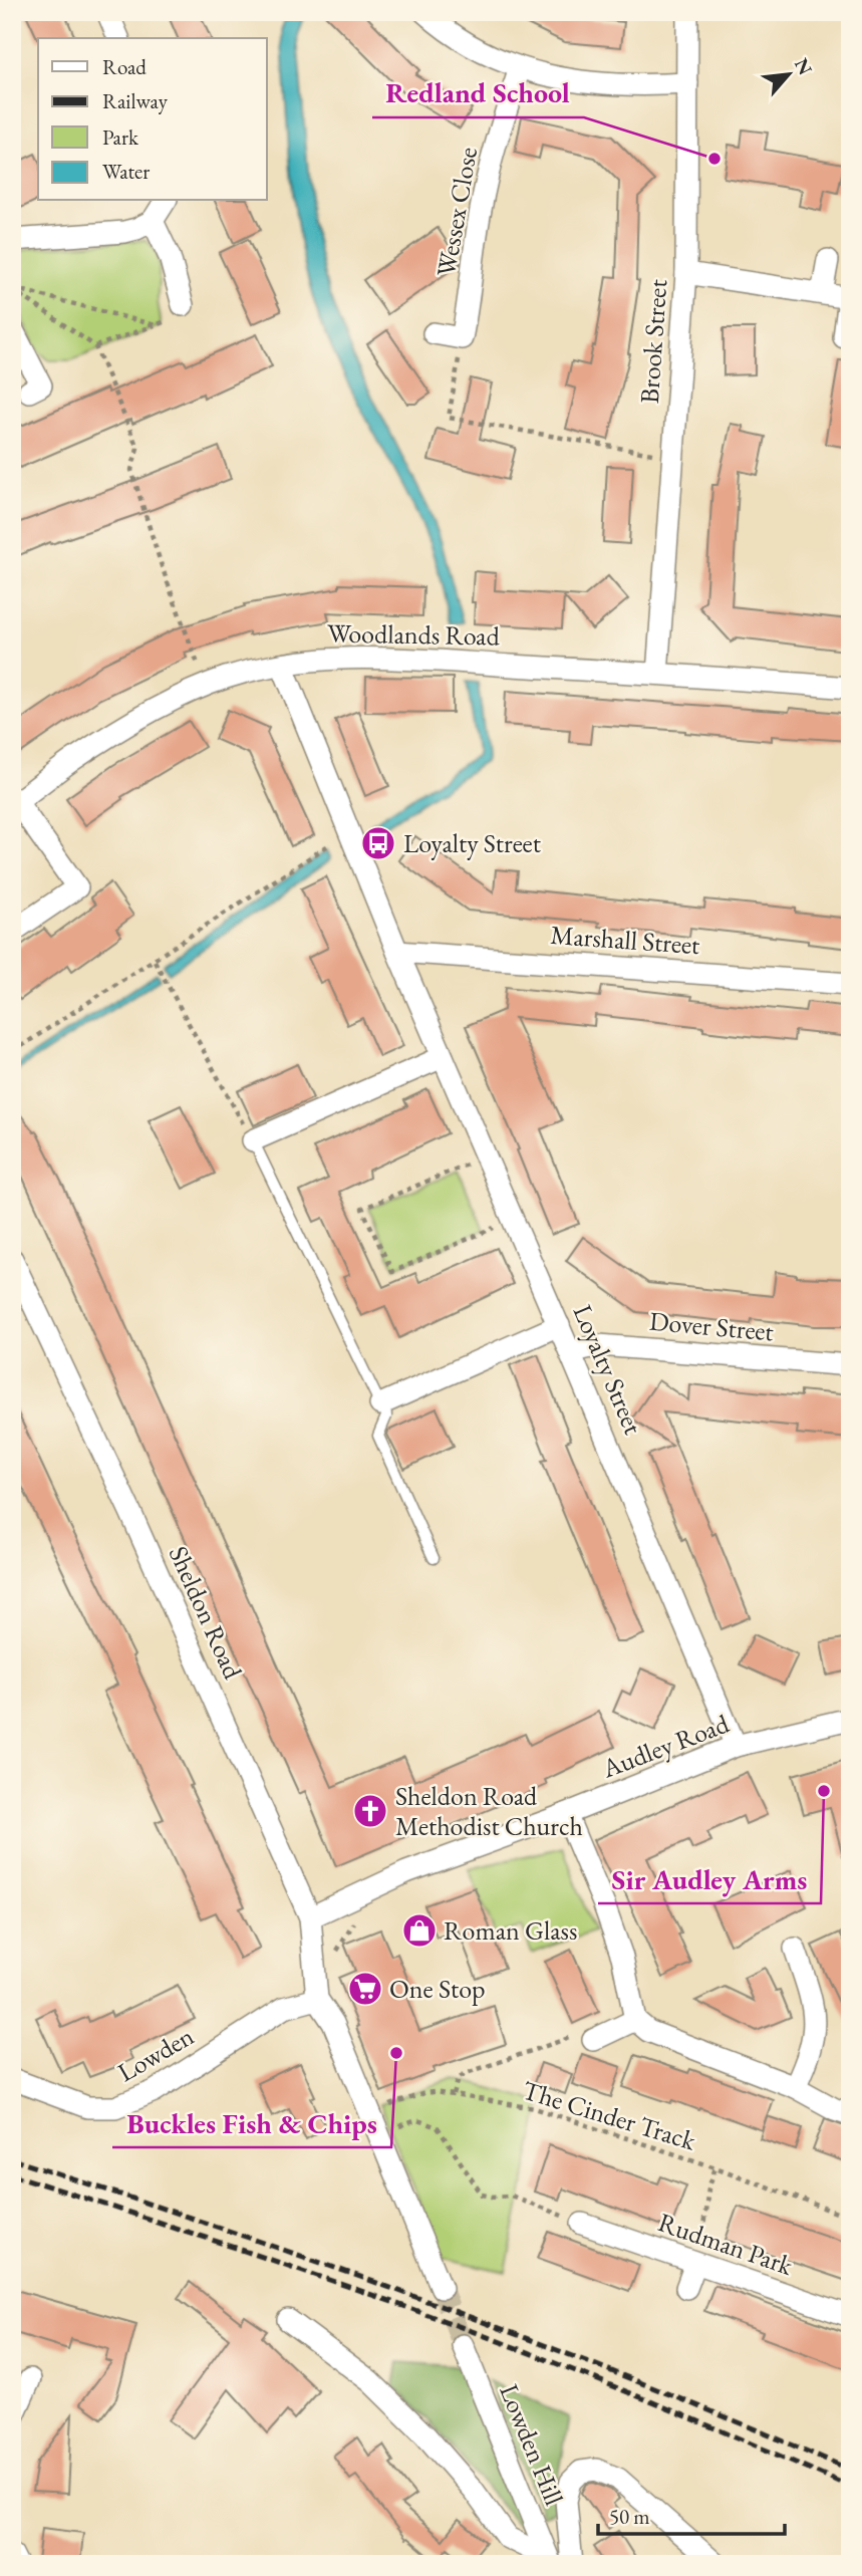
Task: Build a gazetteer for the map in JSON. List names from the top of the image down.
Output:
{
  "streets": {
    "street": [
      "Wessex Close",
      "Brook Street",
      "Woodlands Road",
      "Marshall Street",
      "Dover Street",
      "Loyalty Street",
      "Sheldon Road",
      "Audley Road",
      "Lowden",
      "Rudman Park",
      "Lowden Hill"
    ],
    "path": ["The Cinder Track"]
  },
  "crossings": [
    ["Brook Street", "Woodlands Road"],
    ["Woodlands Road", "Loyalty Street"],
    ["Marshall Street", "Loyalty Street"],
    ["Dover Street", "Loyalty Street"],
    ["Loyalty Street", "Audley Road"],
    ["Sheldon Road", "Audley Road"],
    ["Sheldon Road", "Lowden"]
  ],
  "places": {
    "other": ["Redland School", "Sir Audley Arms", "Buckles Fish & Chips"],
    "bus stop": ["Loyalty Street"],
    "church": ["Sheldon Road Methodist Church"],
    "shop": ["Roman Glass"],
    "supermarket": ["One Stop"]
  },
  "legend": [
    "Road",
    "Railway",
    "Park",
    "Water"
  ],
  "scale_bar": "50 m",
  "north": "top right"
}
